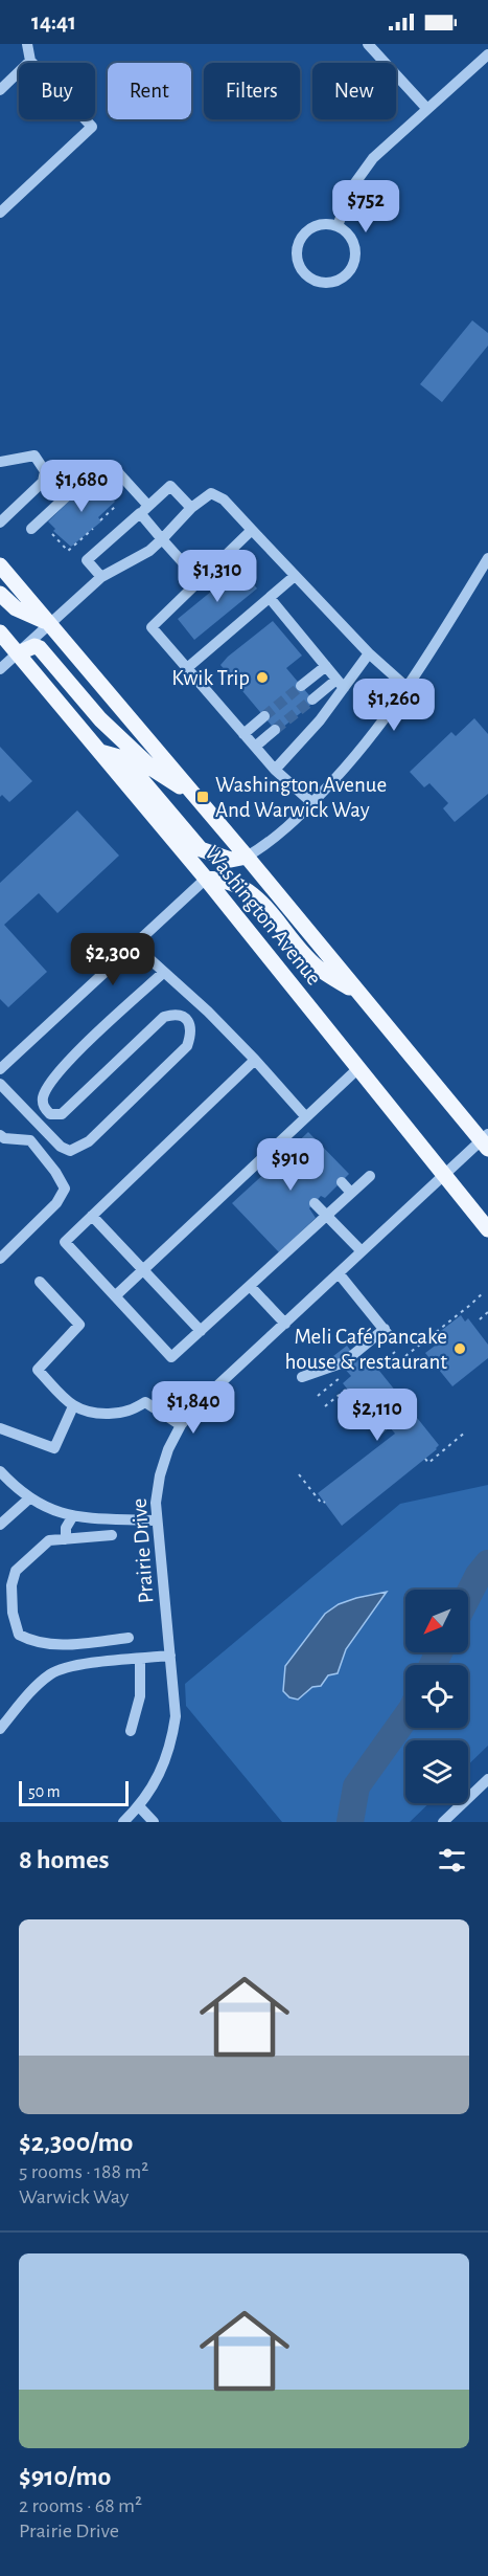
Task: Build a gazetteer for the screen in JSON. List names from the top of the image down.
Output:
{
  "streets": {
    "main road": ["Washington Avenue"],
    "street": ["Prairie Drive"]
  },
  "crossings": [
    ["Washington Avenue", "Prairie Drive"]
  ],
  "places": {
    "other": ["Kwik Trip", "Meli Café pancake house & restaurant"],
    "transit": ["Washington Avenue And Warwick Way"]
  },
  "scale_bar": "50 m",
  "north": "bottom left",
  "page": {
    "status": "14:41",
    "chip": [
      "Buy",
      "Rent",
      "Filters",
      "New"
    ],
    "price": [
      "$752",
      "$1,680",
      "$1,310",
      "$1,260",
      "$2,300",
      "$910",
      "$1,840",
      "$2,110"
    ],
    "scale": "50 m",
    "heading": "8 homes",
    "list": [
      {
        "name": "$2,300/mo",
        "note": "5 rooms · 188 m² · Warwick Way"
      },
      {
        "name": "$910/mo",
        "note": "2 rooms · 68 m² · Prairie Drive"
      }
    ]
  }
}
